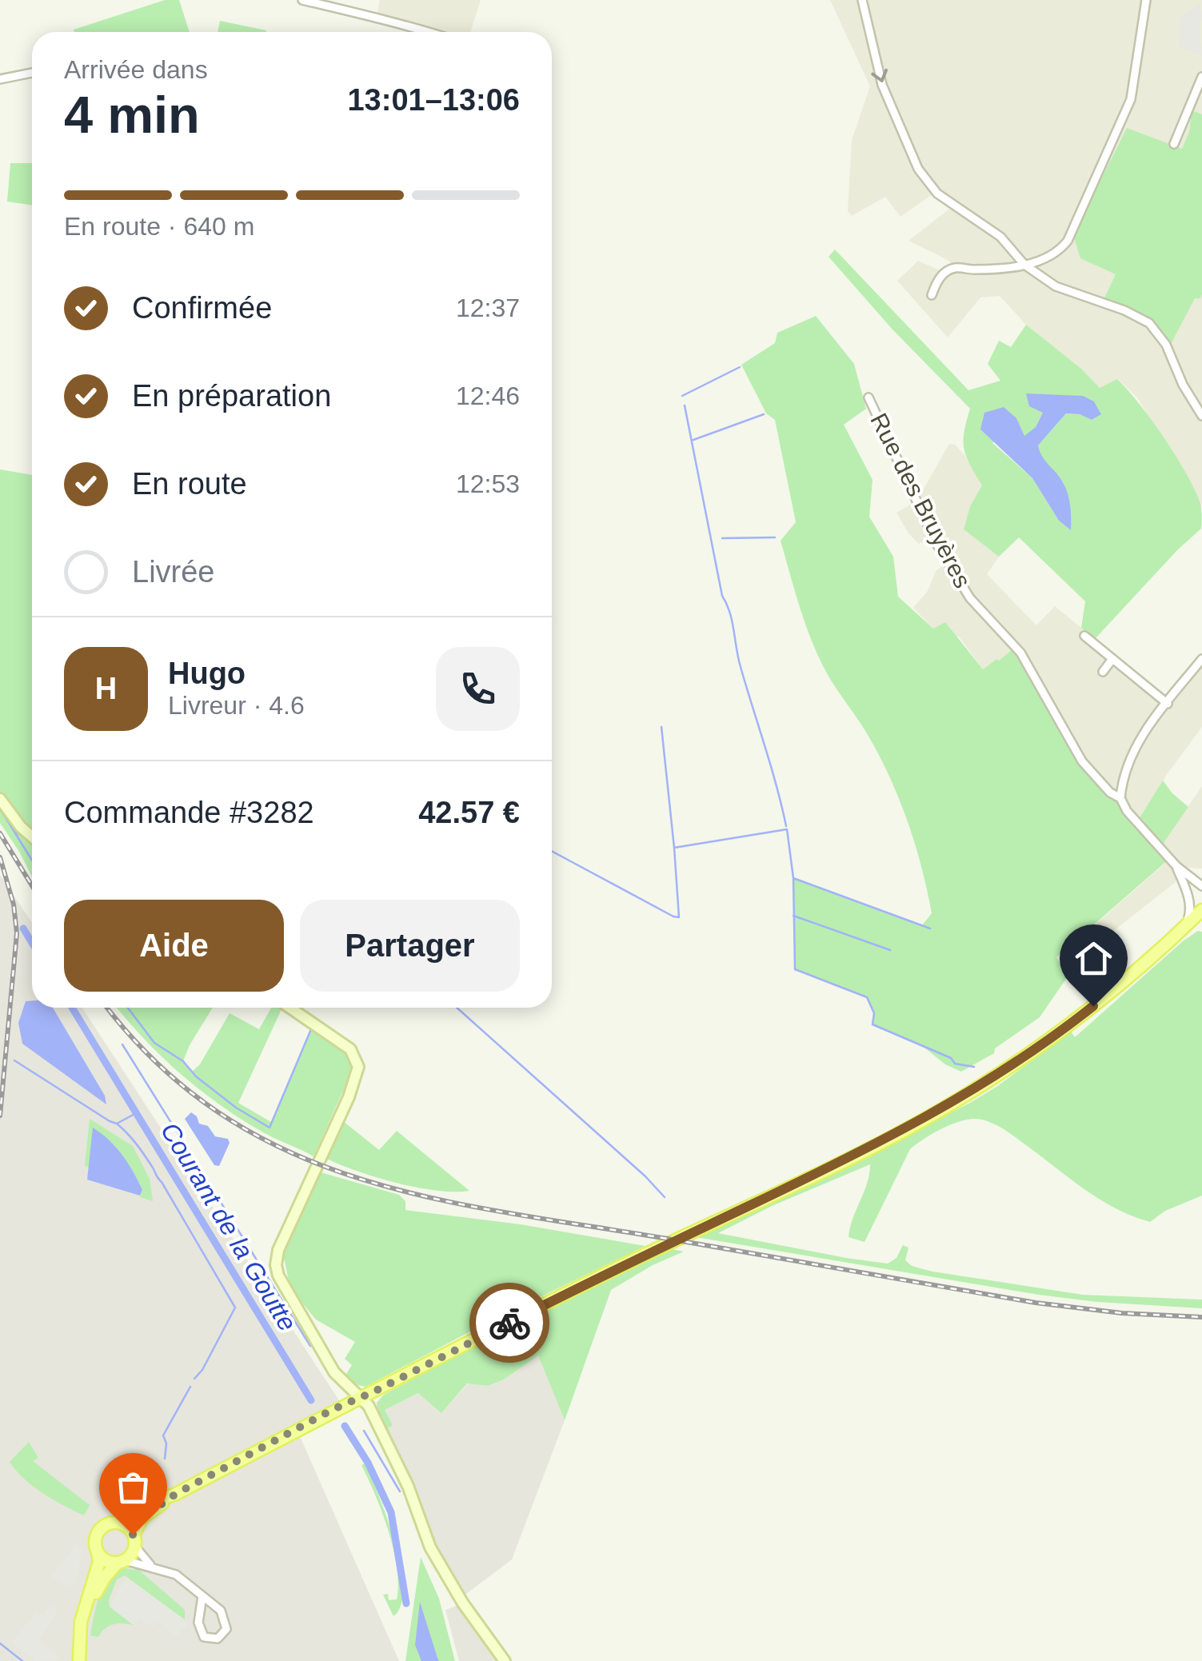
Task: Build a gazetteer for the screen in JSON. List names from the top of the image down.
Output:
{
  "streets": {
    "street": ["Rue des Bruyères"]
  },
  "water": ["Courant de la Goutte"],
  "page": {
    "heading": ["4 min", "Arrivée dans", "13:01–13:06"],
    "panel": [
      "Hugo",
      "Livreur · 4.6",
      "Commande #3282",
      "42.57 €"
    ],
    "bar": "En route · 640 m",
    "list": [
      ["Confirmée", "12:37"],
      ["En préparation", "12:46"],
      ["En route", "12:53"],
      "Livrée"
    ],
    "round": "H",
    "buttons": ["Aide", "Partager"]
  }
}
